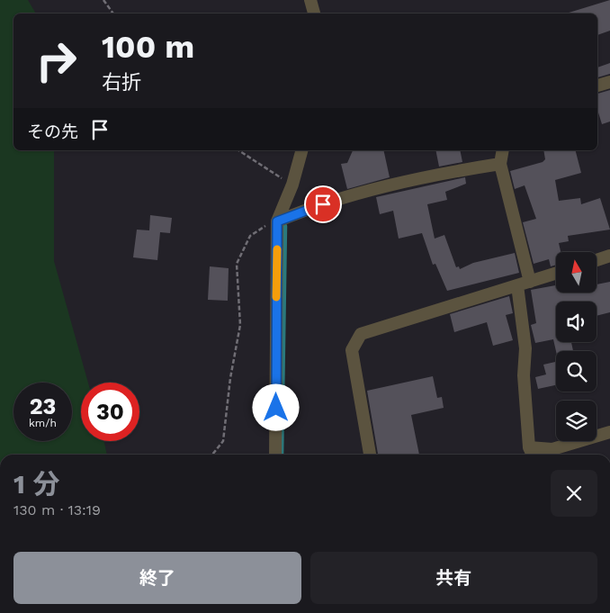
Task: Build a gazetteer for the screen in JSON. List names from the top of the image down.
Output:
{
  "north": "top",
  "page": {
    "turn": ["100 m", "右折"],
    "then": "その先",
    "speed": "23 km/h",
    "limit": "30",
    "heading": ["1 分", "130 m · 13:19"],
    "buttons": ["終了", "共有"]
  }
}
